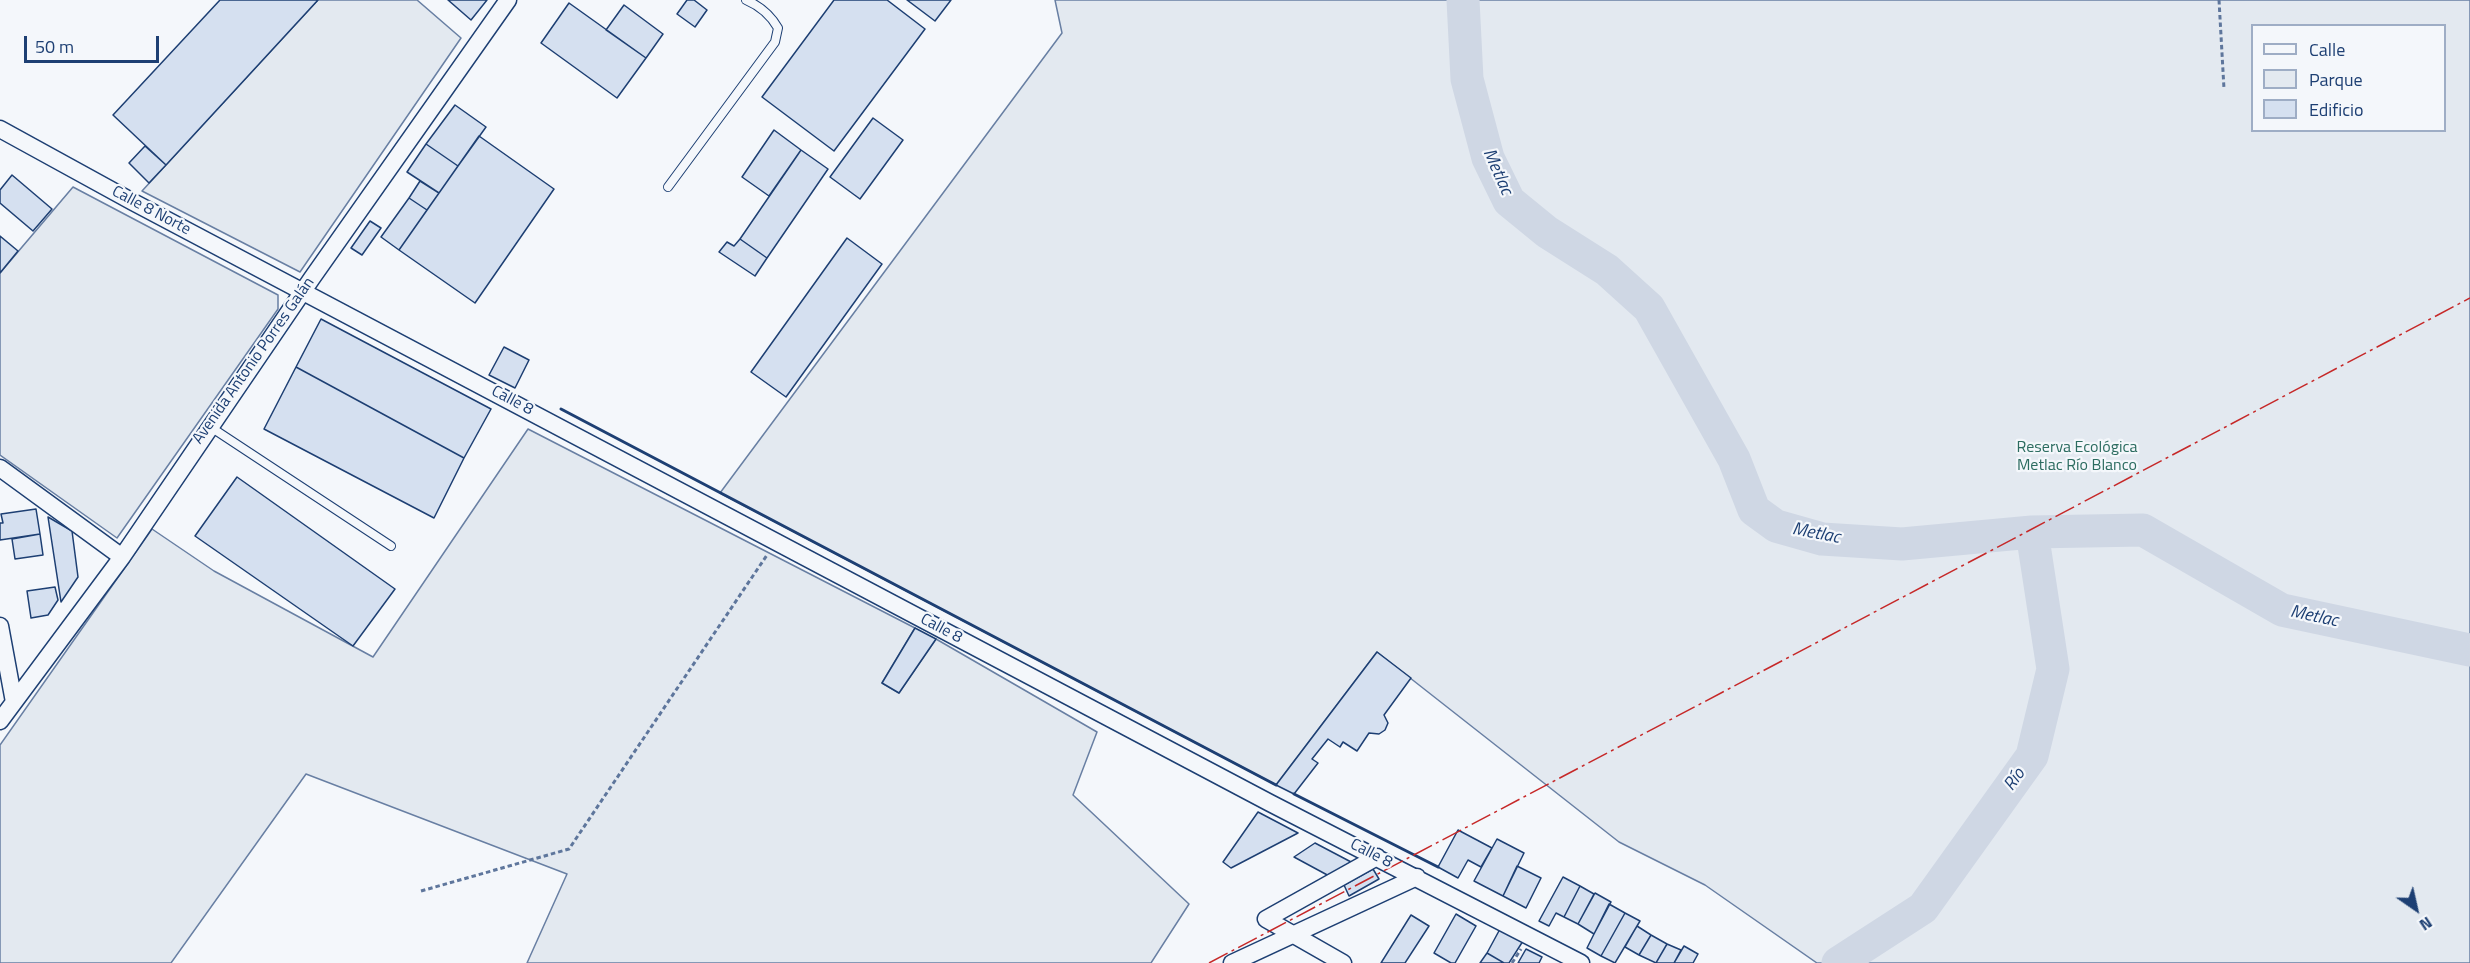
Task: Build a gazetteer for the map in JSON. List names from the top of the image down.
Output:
{
  "streets": {
    "street": ["Calle 8 Norte", "Avenida Antonio Porres Galán", "Calle 8"]
  },
  "crossings": [
    ["Calle 8 Norte", "Avenida Antonio Porres Galán"],
    ["Calle 8 Norte", "Calle 8"],
    ["Avenida Antonio Porres Galán", "Calle 8"]
  ],
  "water": ["Metlac", "Río"],
  "parks": ["Reserva Ecológica Metlac Río Blanco"],
  "legend": ["Calle", "Parque", "Edificio"],
  "scale_bar": "50 m",
  "north": "bottom right"
}
